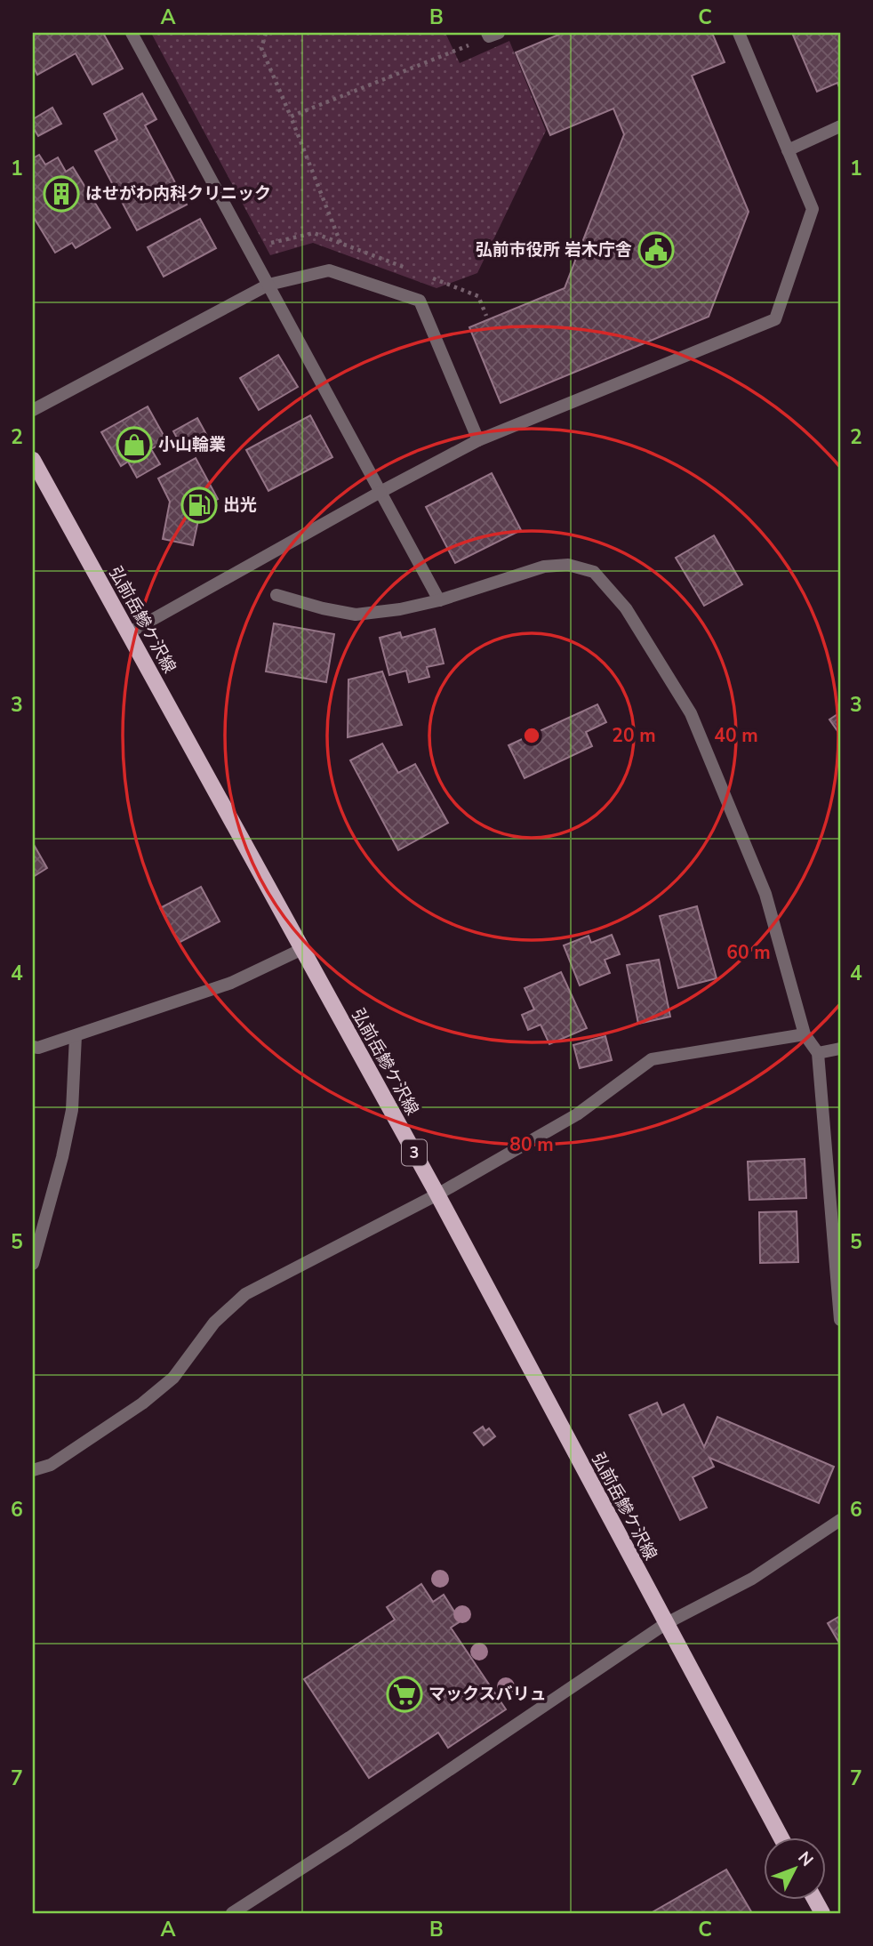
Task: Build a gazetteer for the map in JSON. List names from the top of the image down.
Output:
{
  "streets": {
    "main road": ["弘前岳鰺ケ沢線", "3"]
  },
  "places": {
    "building": ["はせがわ内科クリニック"],
    "public building": ["弘前市役所 岩木庁舎"],
    "shop": ["小山輪業"],
    "fuel station": ["出光"],
    "supermarket": ["マックスバリュ"]
  },
  "north": "top right",
  "grid": {
    "columns": ["A", "B", "C"],
    "rows": [
      "1",
      "2",
      "3",
      "4",
      "5",
      "6",
      "7"
    ]
  },
  "rings": [
    "20 m",
    "40 m",
    "60 m",
    "80 m"
  ]
}
